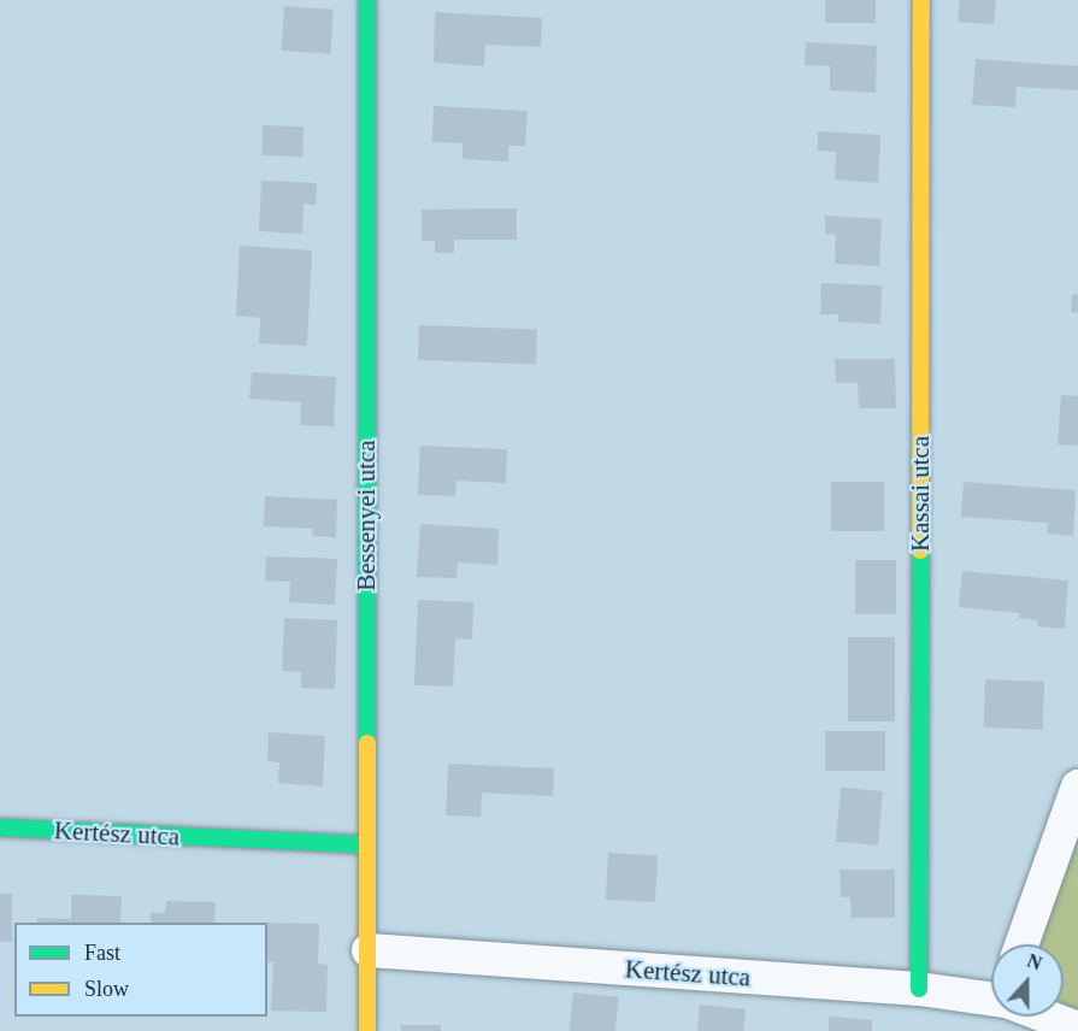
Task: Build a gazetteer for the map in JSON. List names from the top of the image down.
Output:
{
  "streets": {
    "street": ["Kassai utca", "Bessenyei utca", "Kertész utca"]
  },
  "crossings": [
    ["Kassai utca", "Kertész utca"],
    ["Bessenyei utca", "Kertész utca"]
  ],
  "legend": ["Fast", "Slow"],
  "north": "top"
}
